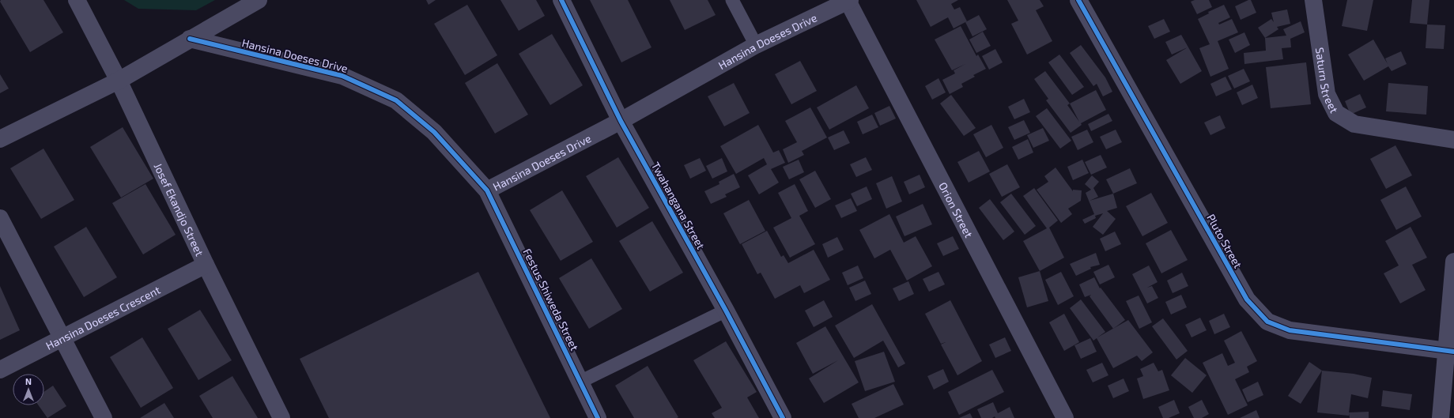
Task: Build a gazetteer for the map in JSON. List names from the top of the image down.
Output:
{
  "streets": {
    "street": [
      "Hansina Doeses Drive",
      "Saturn Street",
      "Twahangana Street",
      "Josef Ekandjo Street",
      "Orion Street",
      "Pluto Street",
      "Festus Shiweda Street",
      "Hansina Doeses Crescent"
    ]
  },
  "crossings": [
    ["Hansina Doeses Drive", "Twahangana Street"],
    ["Hansina Doeses Drive", "Orion Street"],
    ["Hansina Doeses Drive", "Festus Shiweda Street"],
    ["Josef Ekandjo Street", "Hansina Doeses Crescent"]
  ],
  "north": "top"
}
